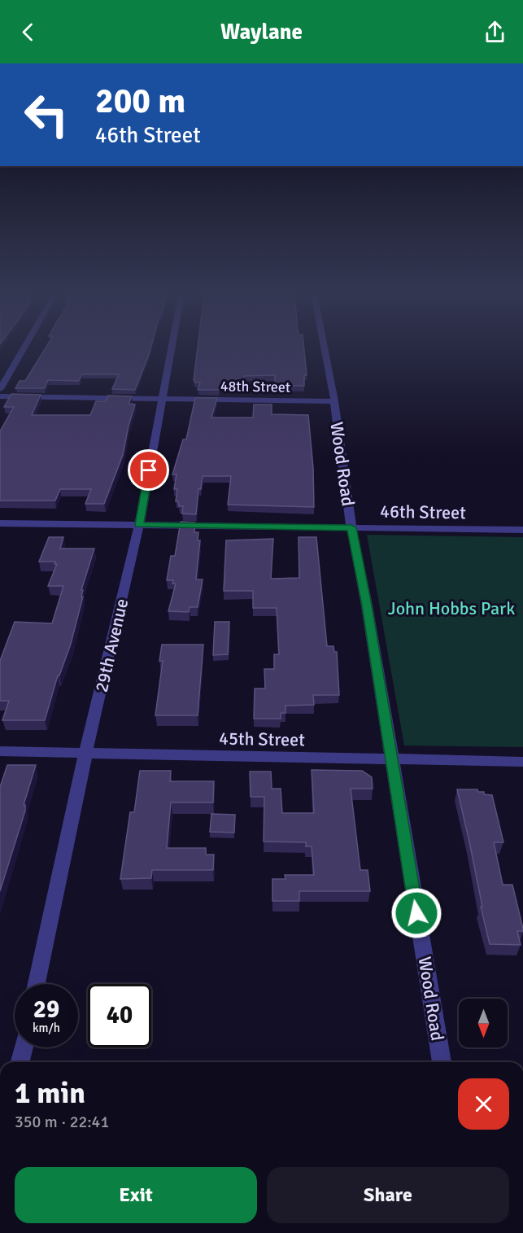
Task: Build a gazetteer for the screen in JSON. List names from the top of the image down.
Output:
{
  "streets": {
    "street": [
      "48th Street",
      "Wood Road",
      "46th Street",
      "29th Avenue",
      "45th Street"
    ]
  },
  "crossings": [
    ["48th Street", "Wood Road"],
    ["48th Street", "29th Avenue"],
    ["Wood Road", "46th Street"],
    ["Wood Road", "45th Street"],
    ["46th Street", "29th Avenue"],
    ["29th Avenue", "45th Street"]
  ],
  "parks": ["John Hobbs Park"],
  "north": "bottom",
  "page": {
    "header": "Waylane",
    "turn": ["200 m", "46th Street"],
    "speed": "29 km/h",
    "limit": "40",
    "heading": ["1 min", "350 m · 22:41"],
    "buttons": ["Exit", "Share"]
  }
}
